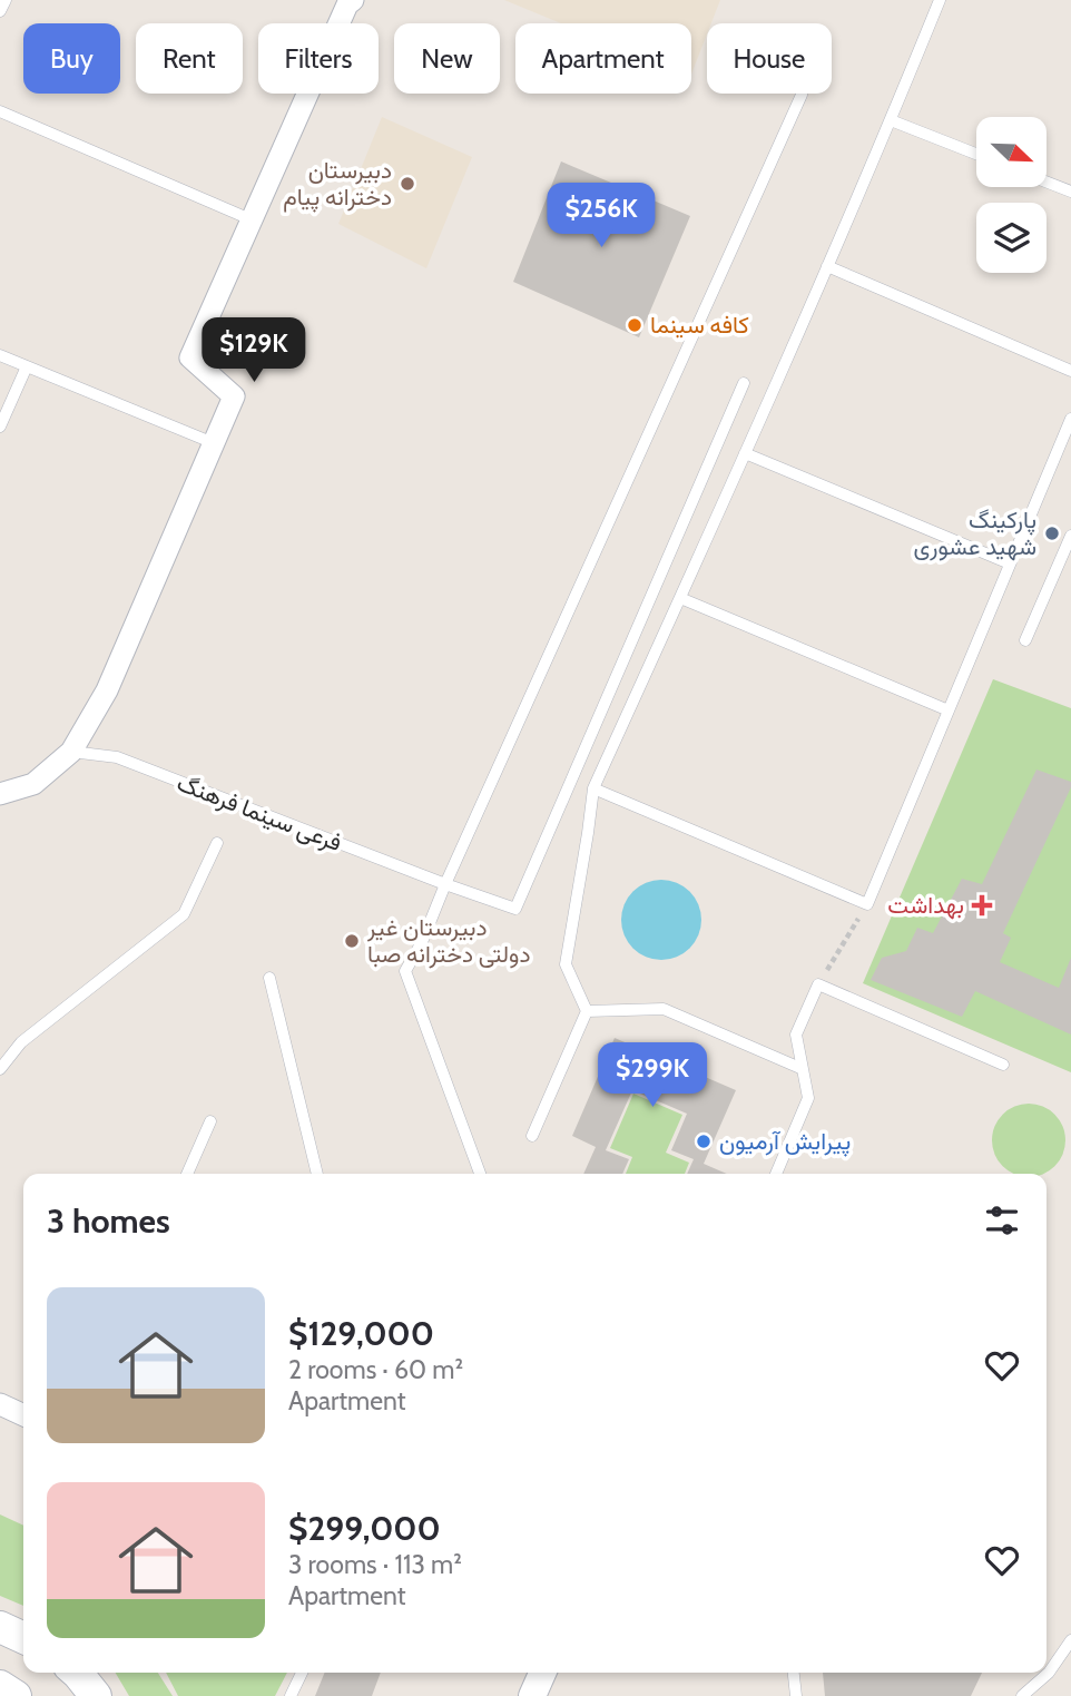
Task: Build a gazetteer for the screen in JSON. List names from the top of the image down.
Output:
{
  "streets": {
    "lane": ["فرعی سینما فرهنگ"]
  },
  "places": {
    "other": [
      "دبیرستان دخترانه پیام",
      "کافه سینما",
      "پارکینگ شهید عشوری",
      "دبیرستان غیر دولتی دخترانه صبا",
      "پیرایش آرمیون"
    ],
    "health": ["بهداشت"]
  },
  "north": "bottom right",
  "page": {
    "chip": [
      "Buy",
      "Rent",
      "Filters",
      "New",
      "Apartment",
      "House"
    ],
    "price": ["$256K", "$129K", "$299K"],
    "heading": "3 homes",
    "list": [
      {
        "name": "$129,000",
        "note": "2 rooms · 60 m² · Apartment"
      },
      {
        "name": "$299,000",
        "note": "3 rooms · 113 m² · Apartment"
      }
    ]
  }
}
